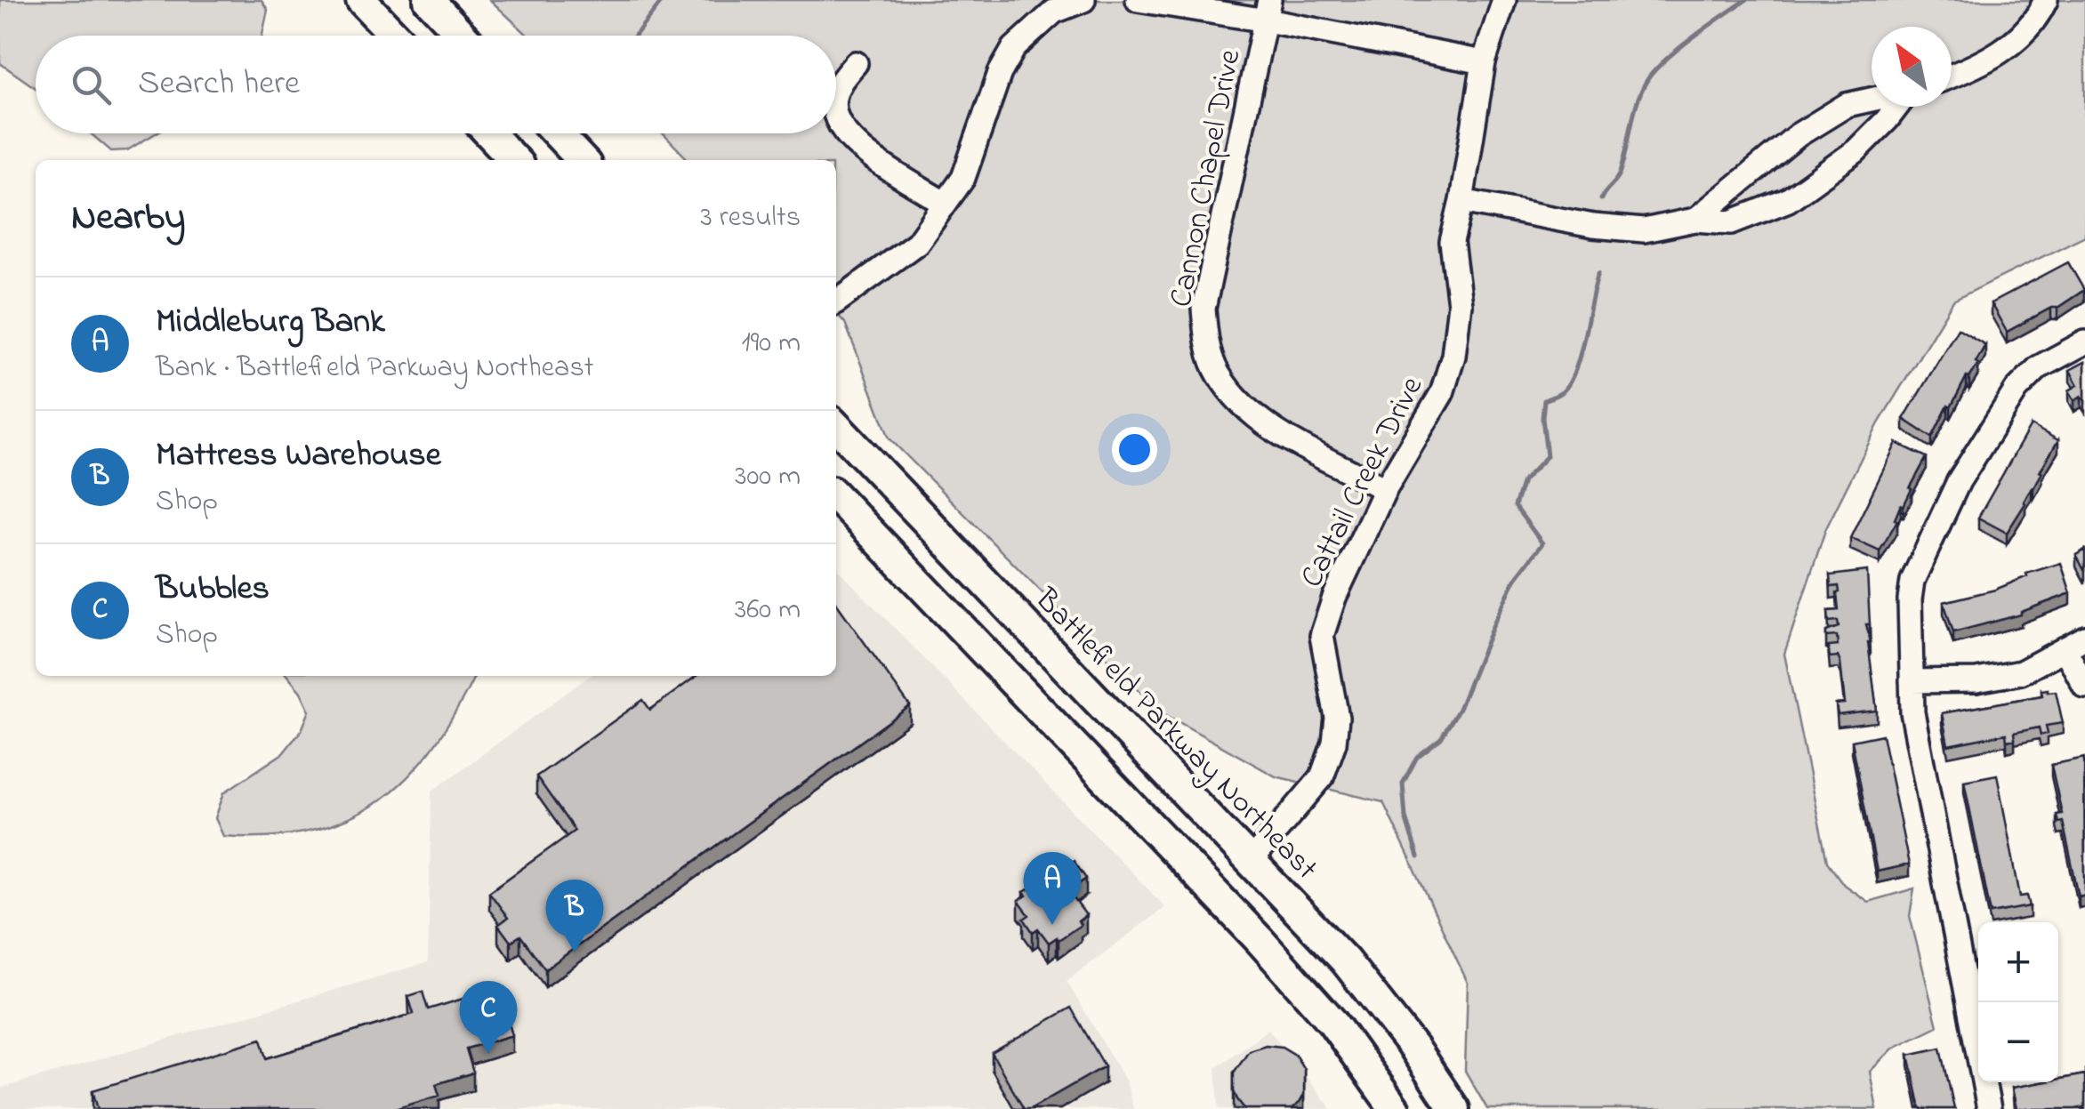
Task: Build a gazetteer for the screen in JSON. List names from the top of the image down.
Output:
{
  "streets": {
    "main road": ["Battlefield Parkway Northeast"],
    "street": ["Cannon Chapel Drive", "Cattail Creek Drive"]
  },
  "crossings": [
    ["Cannon Chapel Drive", "Cattail Creek Drive"],
    ["Cattail Creek Drive", "Battlefield Parkway Northeast"]
  ],
  "north": "top left",
  "page": {
    "search": "Search here",
    "heading": ["Nearby", "3 results"],
    "list": [
      {
        "mark": "A",
        "name": "Middleburg Bank",
        "note": "Bank · Battlefield Parkway Northeast",
        "value": "190 m"
      },
      {
        "mark": "B",
        "name": "Mattress Warehouse",
        "note": "Shop",
        "value": "300 m"
      },
      {
        "mark": "C",
        "name": "Bubbles",
        "note": "Shop",
        "value": "360 m"
      }
    ],
    "pins": ["A", "B", "C"],
    "map_buttons": ["+", "−"]
  }
}
